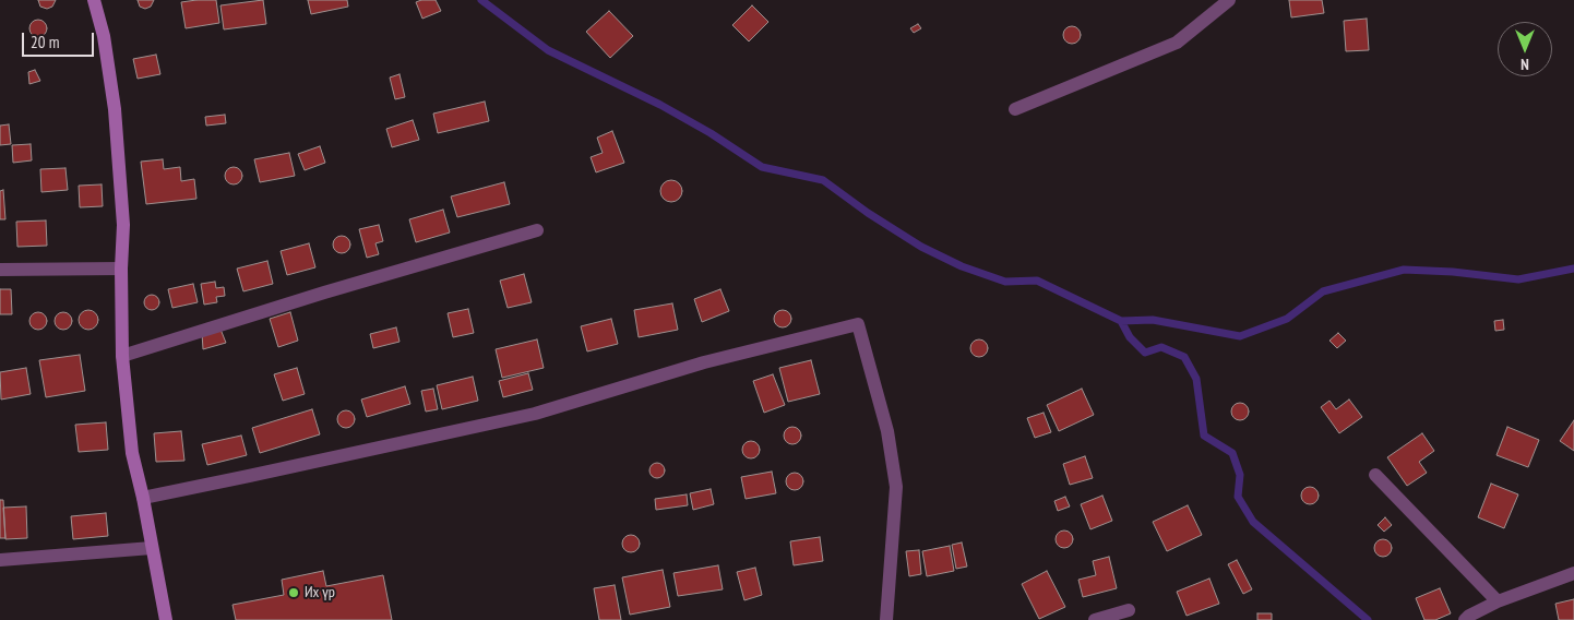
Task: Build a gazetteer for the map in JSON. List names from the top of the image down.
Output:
{
  "places": ["Их үр"],
  "scale_bar": "20 m",
  "north": "bottom"
}
